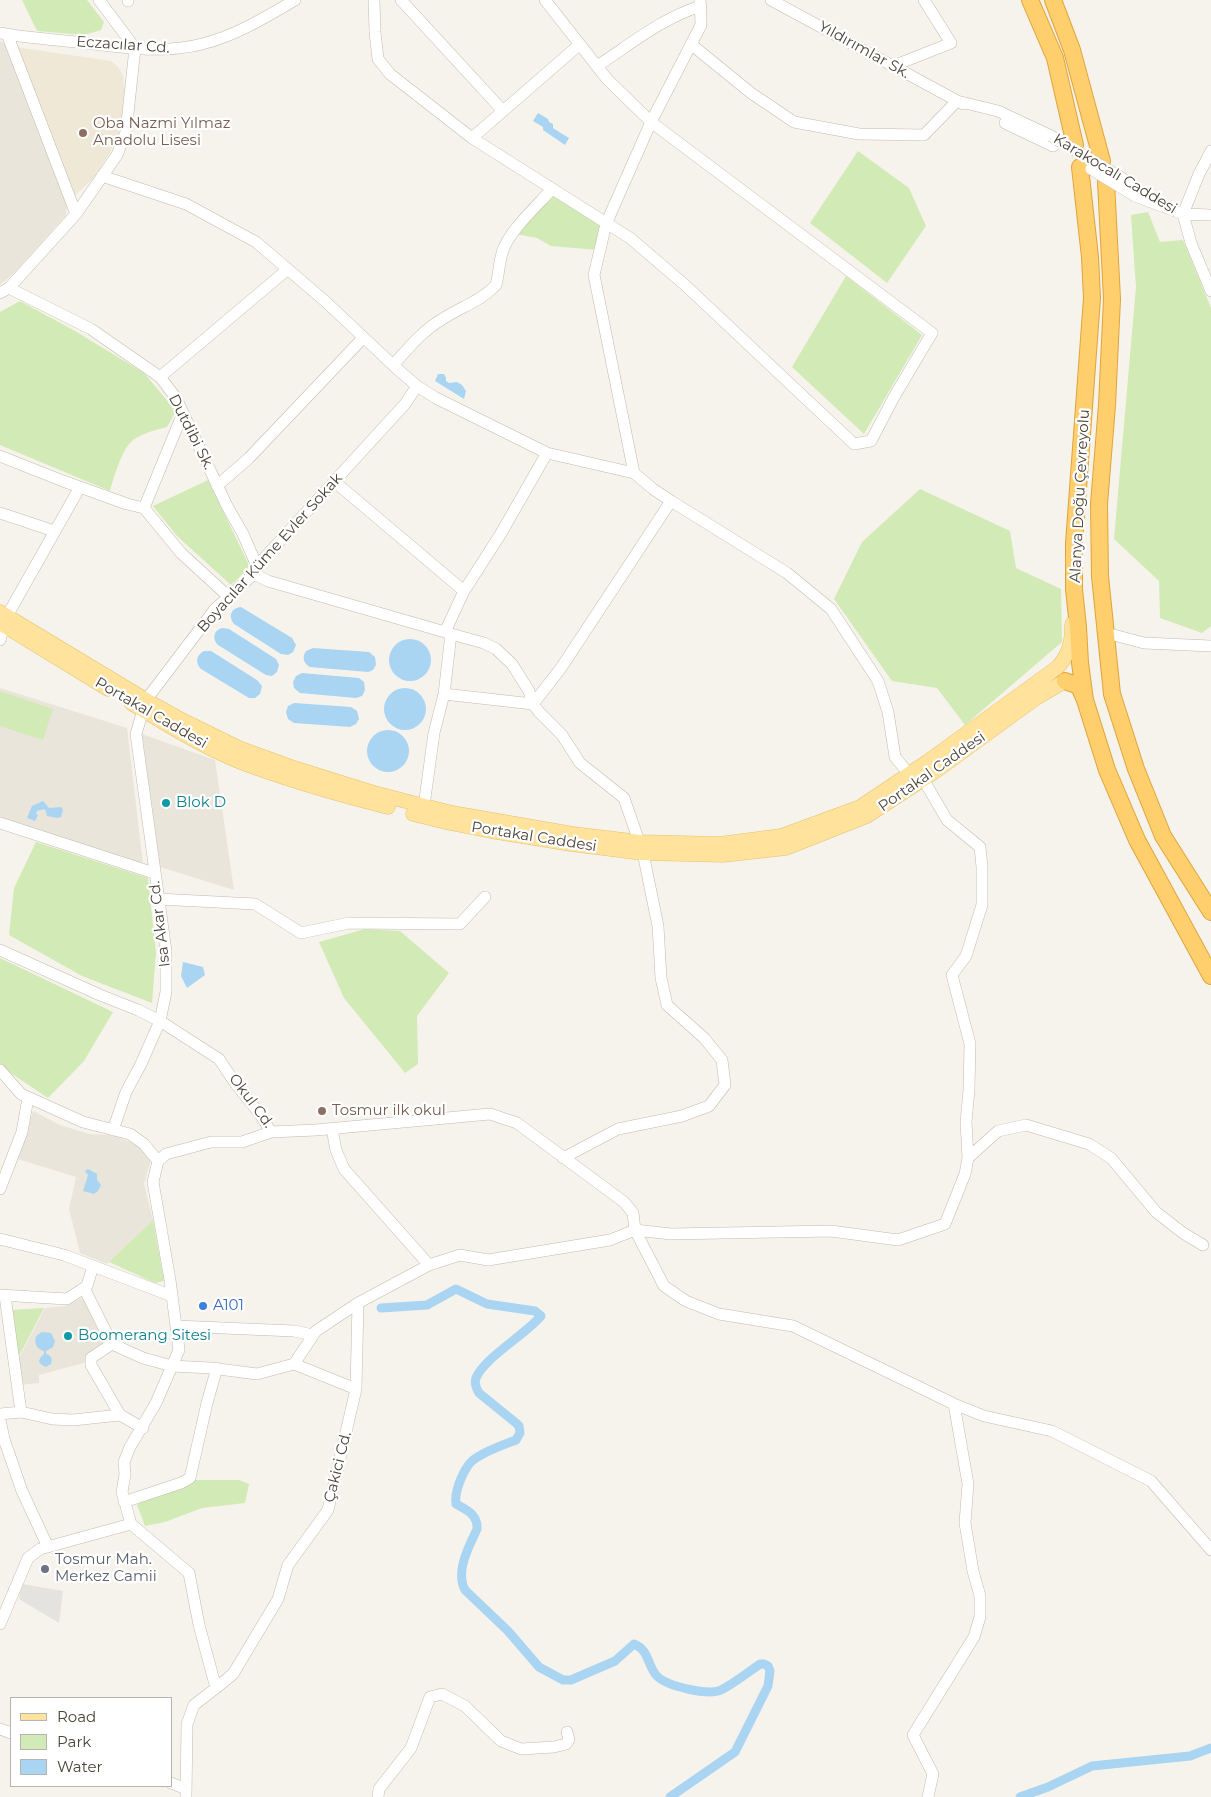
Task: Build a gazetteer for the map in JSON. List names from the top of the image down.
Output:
{
  "streets": {
    "highway": ["Alanya Doğu Çevreyolu"],
    "main road": ["Portakal Caddesi"],
    "street": [
      "Eczacılar Cd.",
      "Yıldırımlar Sk.",
      "Karakocalı Caddesi",
      "Dutdibi Sk.",
      "Boyacılar Küme Evler Sokak",
      "Isa Akar Cd.",
      "Okul Cd.",
      "Çakici Cd."
    ]
  },
  "crossings": [
    ["Yıldırımlar Sk.", "Karakocalı Caddesi"],
    ["Dutdibi Sk.", "Boyacılar Küme Evler Sokak"],
    ["Boyacılar Küme Evler Sokak", "Portakal Caddesi"],
    ["Boyacılar Küme Evler Sokak", "Isa Akar Cd."],
    ["Portakal Caddesi", "Isa Akar Cd."],
    ["Isa Akar Cd.", "Okul Cd."]
  ],
  "places": [
    "Oba Nazmi Yılmaz Anadolu Lisesi",
    "Blok D",
    "Tosmur ilk okul",
    "A101",
    "Boomerang Sitesi",
    "Tosmur Mah. Merkez Camii"
  ],
  "legend": ["Road", "Park", "Water"]
}
